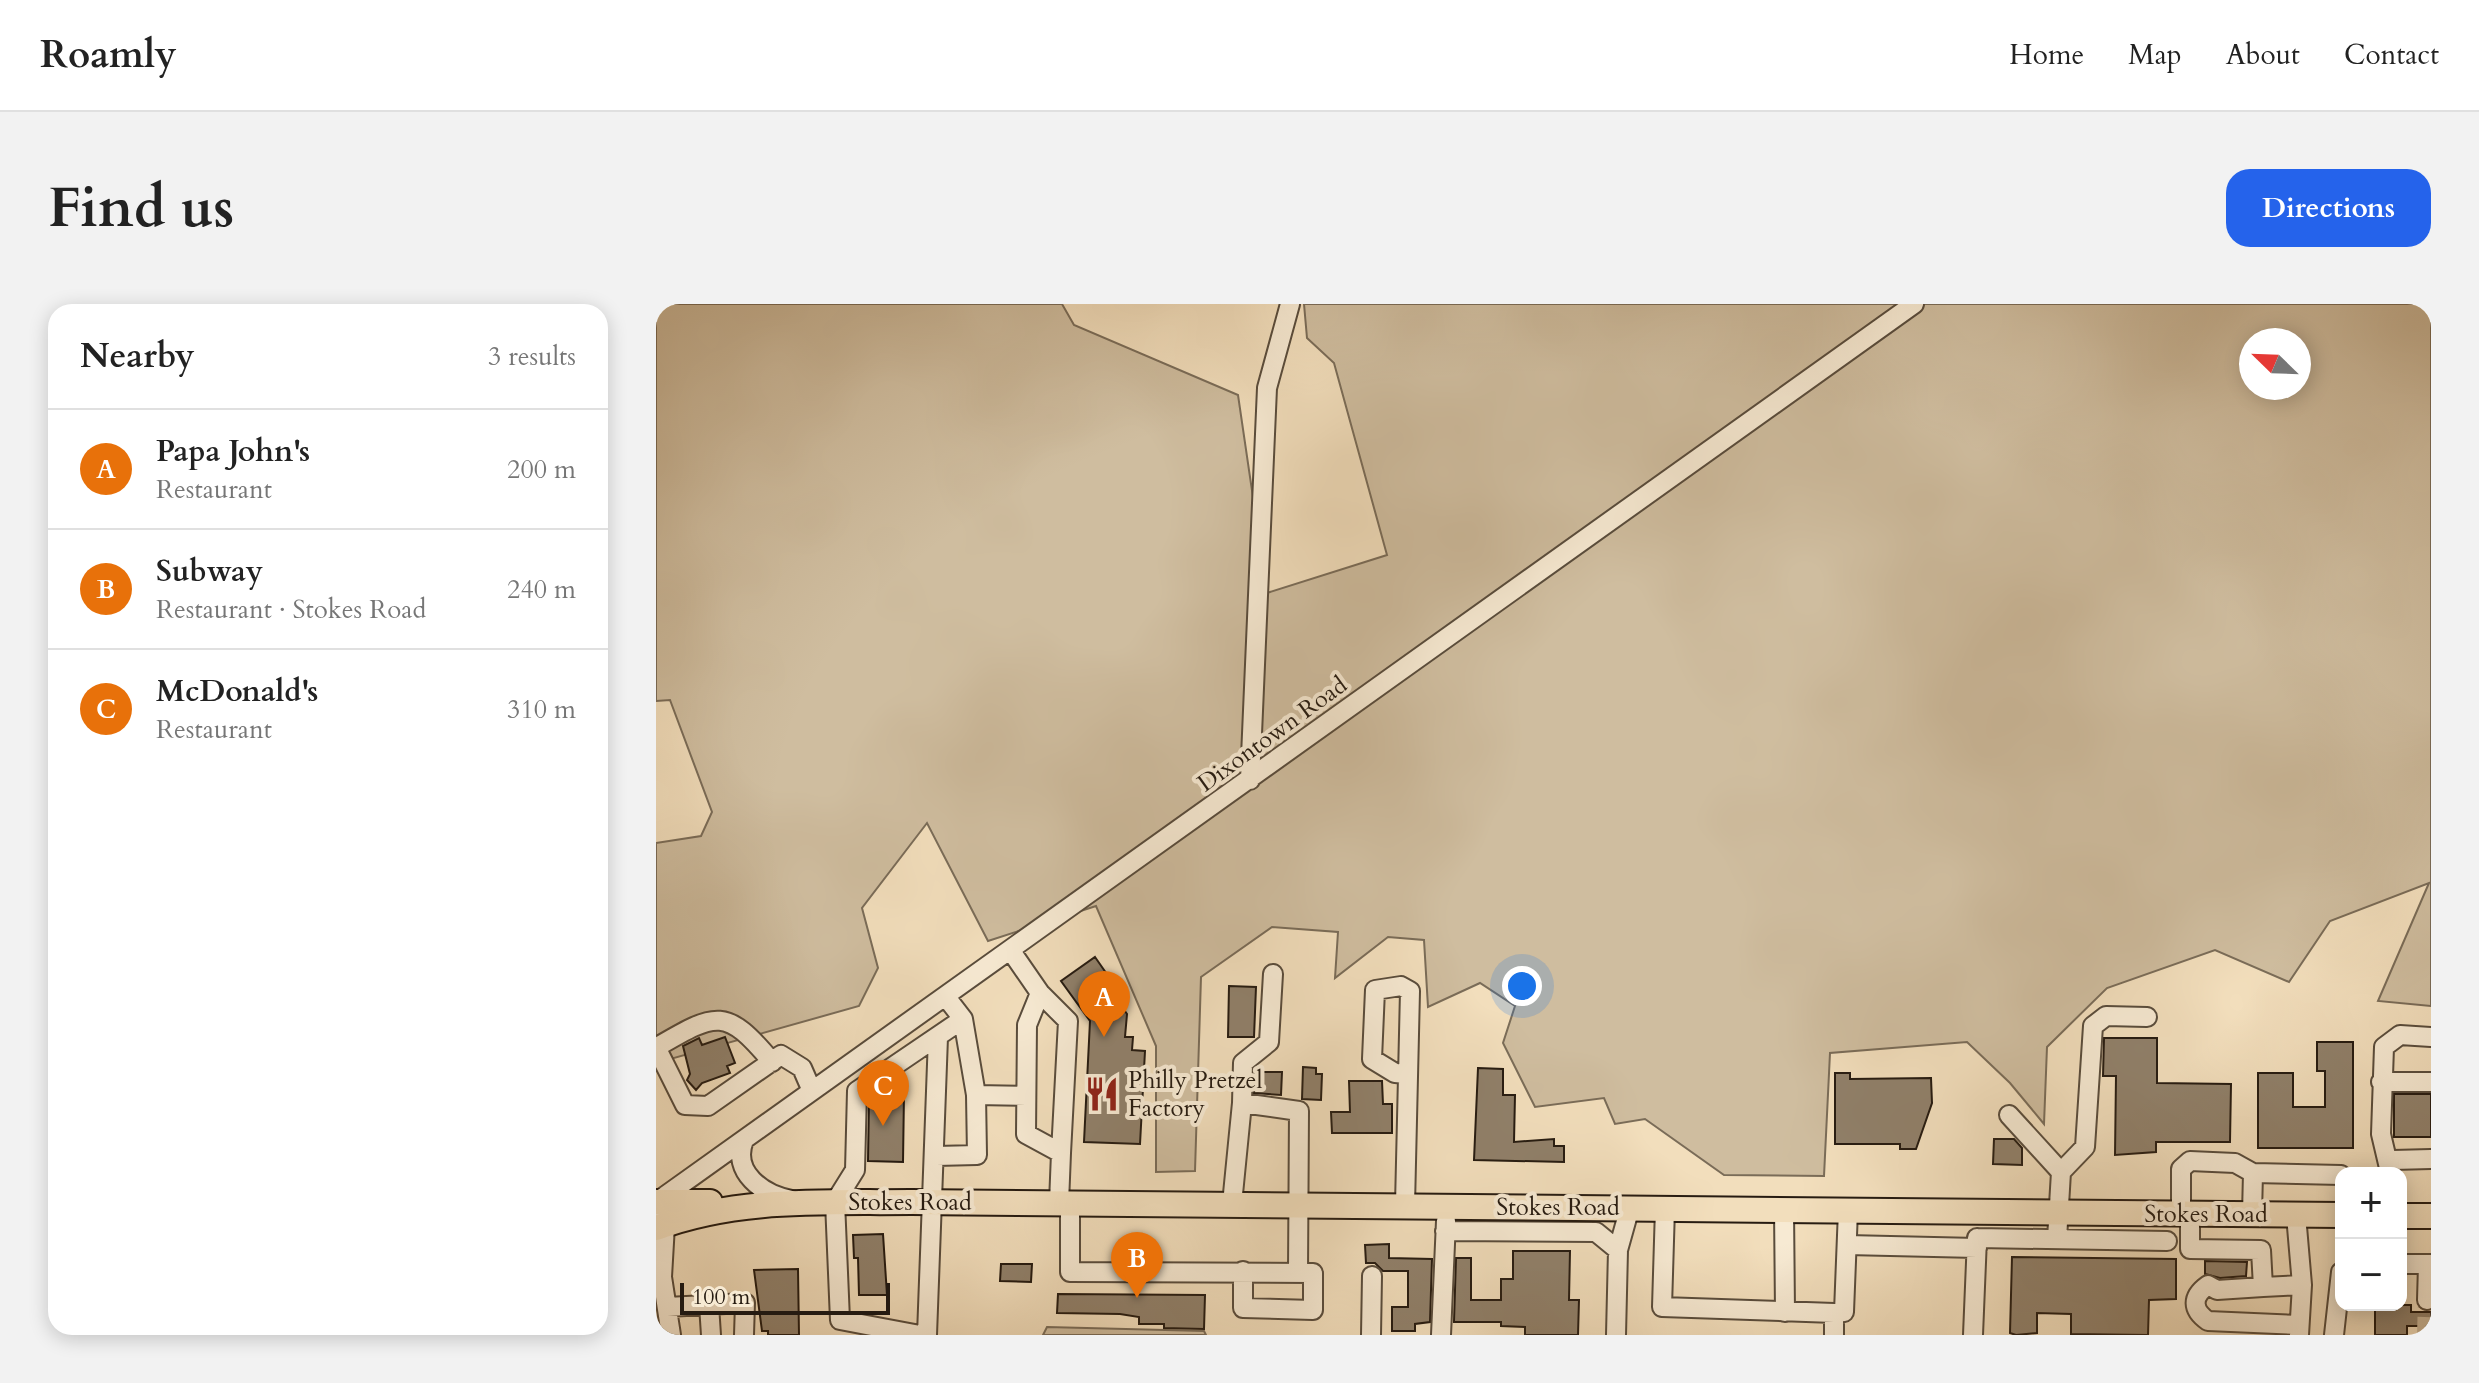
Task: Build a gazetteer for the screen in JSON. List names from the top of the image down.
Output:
{
  "streets": {
    "main road": ["Stokes Road"],
    "street": ["Dixontown Road"]
  },
  "crossings": [
    ["Dixontown Road", "Stokes Road"]
  ],
  "places": {
    "restaurant": ["Philly Pretzel Factory"]
  },
  "scale_bar": "100 m",
  "north": "top left",
  "page": {
    "header": "Roamly",
    "nav": [
      "Home",
      "Map",
      "About",
      "Contact"
    ],
    "buttons": "Directions",
    "title": "Find us",
    "heading": ["Nearby", "3 results"],
    "list": [
      {
        "mark": "A",
        "name": "Papa John's",
        "note": "Restaurant",
        "value": "200 m"
      },
      {
        "mark": "B",
        "name": "Subway",
        "note": "Restaurant · Stokes Road",
        "value": "240 m"
      },
      {
        "mark": "C",
        "name": "McDonald's",
        "note": "Restaurant",
        "value": "310 m"
      }
    ],
    "pins": ["A", "C", "B"],
    "map_buttons": ["+", "−"],
    "scale": "100 m"
  }
}
